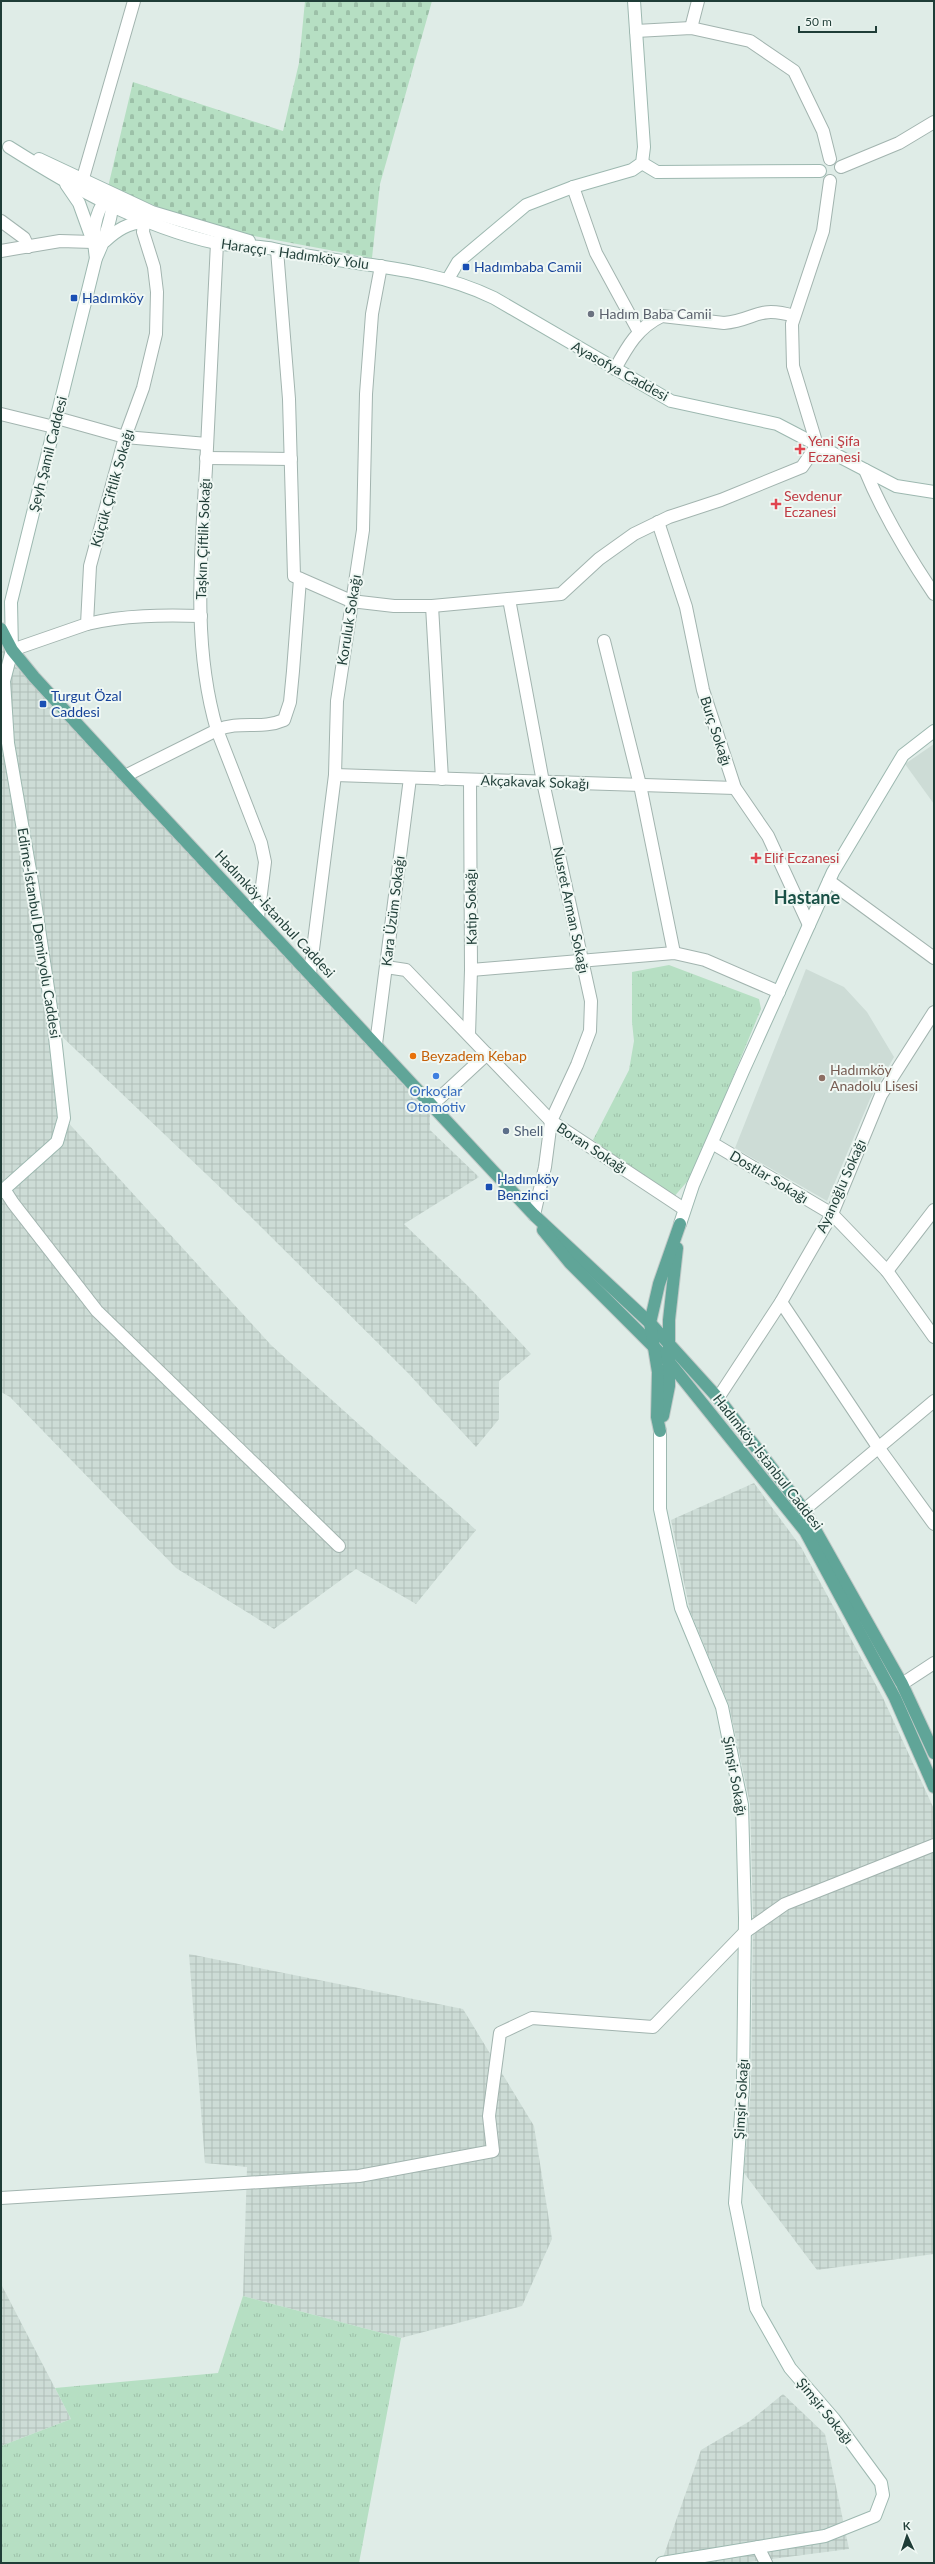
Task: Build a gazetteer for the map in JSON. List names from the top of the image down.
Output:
{
  "streets": {
    "main road": ["Hadımköy-İstanbul Caddesi"],
    "street": [
      "Haraççı - Hadımköy Yolu",
      "Ayasofya Caddesi",
      "Şeyh Şamil Caddesi",
      "Küçük Çiftlik Sokağı",
      "Taşkın Çiftlik Sokağı",
      "Koruluk Sokağı",
      "Burç Sokağı",
      "Akçakavak Sokağı",
      "Katip Sokağı",
      "Nusret Arman Sokağı",
      "Kara Üzüm Sokağı",
      "Edirne-İstanbul Demiryolu Caddesi",
      "Boran Sokağı",
      "Dostlar Sokağı",
      "Ayanoğlu Sokağı",
      "Şimşir Sokağı"
    ]
  },
  "crossings": [
    ["Haraççı - Hadımköy Yolu", "Ayasofya Caddesi"],
    ["Haraççı - Hadımköy Yolu", "Şeyh Şamil Caddesi"],
    ["Haraççı - Hadımköy Yolu", "Küçük Çiftlik Sokağı"],
    ["Haraççı - Hadımköy Yolu", "Taşkın Çiftlik Sokağı"],
    ["Haraççı - Hadımköy Yolu", "Koruluk Sokağı"],
    ["Şeyh Şamil Caddesi", "Hadımköy-İstanbul Caddesi"],
    ["Şeyh Şamil Caddesi", "Edirne-İstanbul Demiryolu Caddesi"],
    ["Taşkın Çiftlik Sokağı", "Hadımköy-İstanbul Caddesi"],
    ["Koruluk Sokağı", "Akçakavak Sokağı"],
    ["Koruluk Sokağı", "Hadımköy-İstanbul Caddesi"],
    ["Burç Sokağı", "Akçakavak Sokağı"],
    ["Akçakavak Sokağı", "Katip Sokağı"],
    ["Akçakavak Sokağı", "Nusret Arman Sokağı"],
    ["Akçakavak Sokağı", "Kara Üzüm Sokağı"],
    ["Katip Sokağı", "Boran Sokağı"],
    ["Nusret Arman Sokağı", "Hadımköy-İstanbul Caddesi"],
    ["Nusret Arman Sokağı", "Boran Sokağı"],
    ["Kara Üzüm Sokağı", "Hadımköy-İstanbul Caddesi"],
    ["Kara Üzüm Sokağı", "Boran Sokağı"],
    ["Hadımköy-İstanbul Caddesi", "Edirne-İstanbul Demiryolu Caddesi"],
    ["Hadımköy-İstanbul Caddesi", "Ayanoğlu Sokağı"],
    ["Dostlar Sokağı", "Ayanoğlu Sokağı"]
  ],
  "districts": ["Hastane"],
  "places": {
    "transit": [
      "Hadımbaba Camii",
      "Hadımköy",
      "Turgut Özal Caddesi",
      "Hadımköy Benzinci"
    ],
    "other": [
      "Hadım Baba Camii",
      "Beyzadem Kebap",
      "Orkoçlar Otomotiv",
      "Hadımköy Anadolu Lisesi",
      "Shell"
    ],
    "health": ["Yeni Şifa Eczanesi", "Sevdenur Eczanesi", "Elif Eczanesi"]
  },
  "scale_bar": "50 m",
  "north": "top"
}
